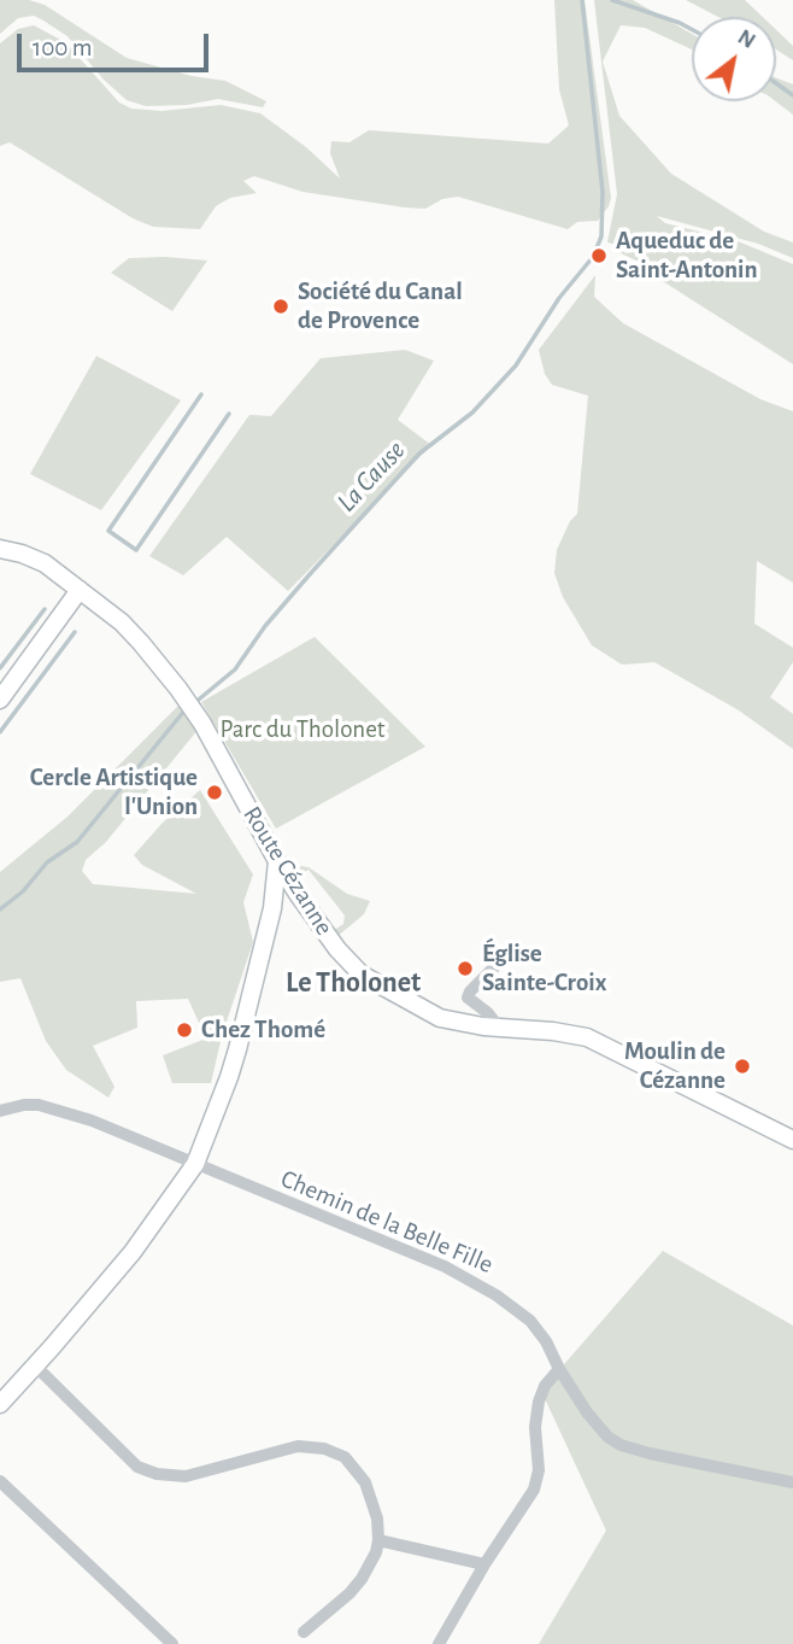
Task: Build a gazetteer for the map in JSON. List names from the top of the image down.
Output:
{
  "streets": {
    "street": ["Route Cézanne", "Chemin de la Belle Fille"]
  },
  "districts": ["Le Tholonet"],
  "water": ["La Cause"],
  "parks": ["Parc du Tholonet"],
  "places": [
    "Aqueduc de Saint-Antonin",
    "Société du Canal de Provence",
    "Cercle Artistique l'Union",
    "Église Sainte-Croix",
    "Chez Thomé",
    "Moulin de Cézanne"
  ],
  "scale_bar": "100 m",
  "north": "top right"
}
